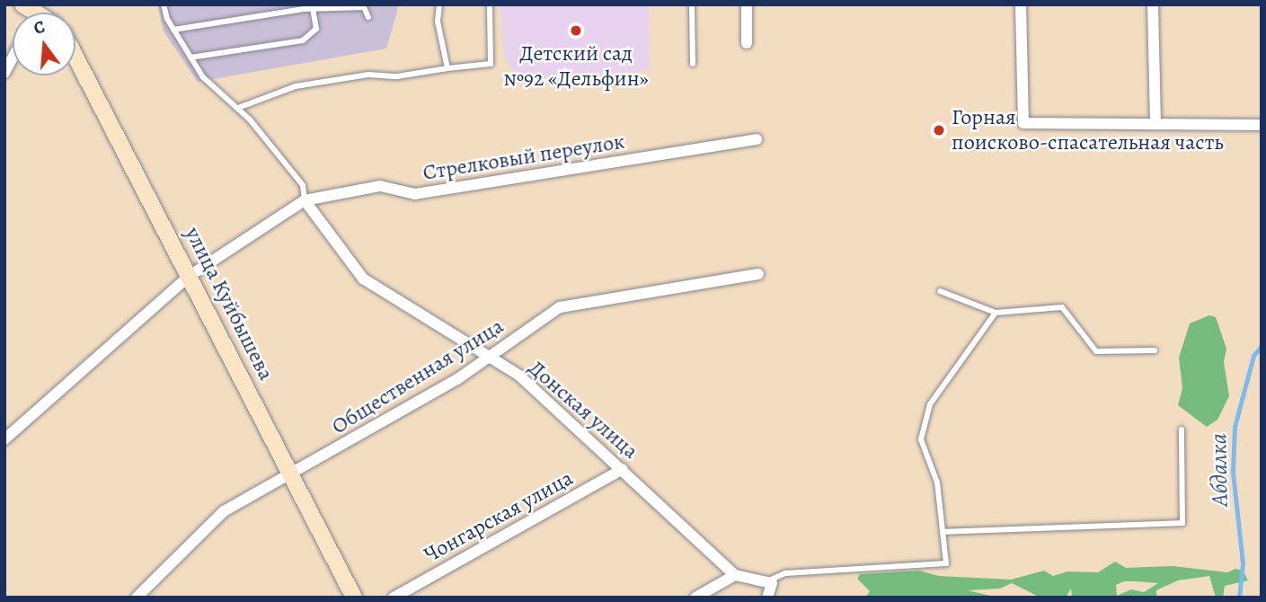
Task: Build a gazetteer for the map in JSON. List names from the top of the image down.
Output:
{
  "streets": {
    "main road": ["улица Куйбышева"],
    "street": [
      "Стрелковый переулок",
      "Общественная улица",
      "Донская улица",
      "Чонгарская улица"
    ]
  },
  "crossings": [
    ["Стрелковый переулок", "улица Куйбышева"],
    ["Стрелковый переулок", "Донская улица"],
    ["улица Куйбышева", "Общественная улица"],
    ["Общественная улица", "Донская улица"],
    ["Донская улица", "Чонгарская улица"]
  ],
  "water": ["Абдалка"],
  "places": ["Детский сад №92 «Дельфин»", "Горная поисково-спасательная часть"],
  "north": "top"
}
